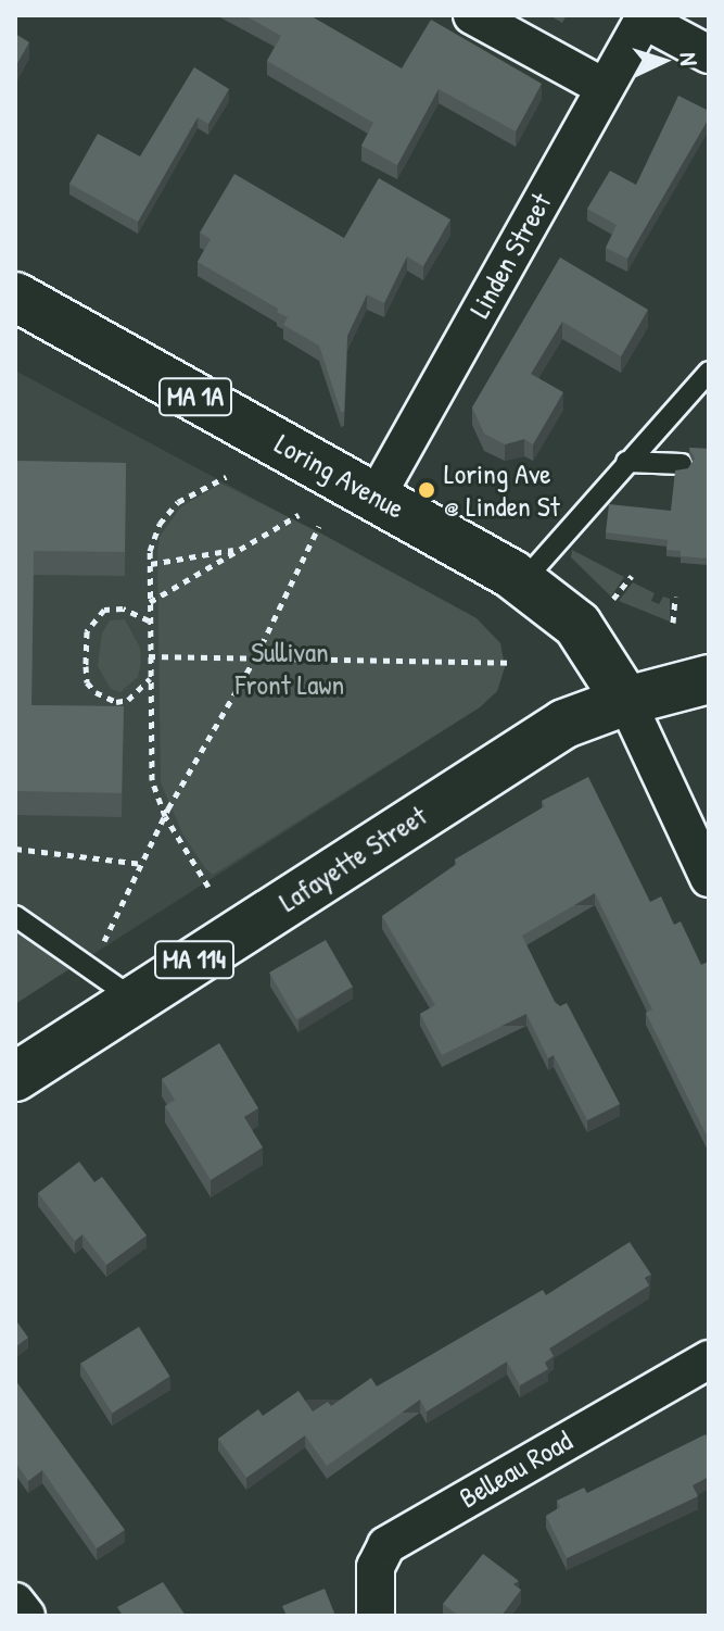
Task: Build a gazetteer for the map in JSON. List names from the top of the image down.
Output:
{
  "streets": {
    "main road": [
      "MA 1A",
      "Loring Avenue",
      "Lafayette Street",
      "MA 114"
    ],
    "street": ["Linden Street", "Belleau Road"]
  },
  "crossings": [
    ["Linden Street", "Loring Avenue"],
    ["Loring Avenue", "Lafayette Street"]
  ],
  "parks": ["Sullivan Front Lawn"],
  "places": ["Loring Ave @ Linden St"],
  "north": "right"
}
